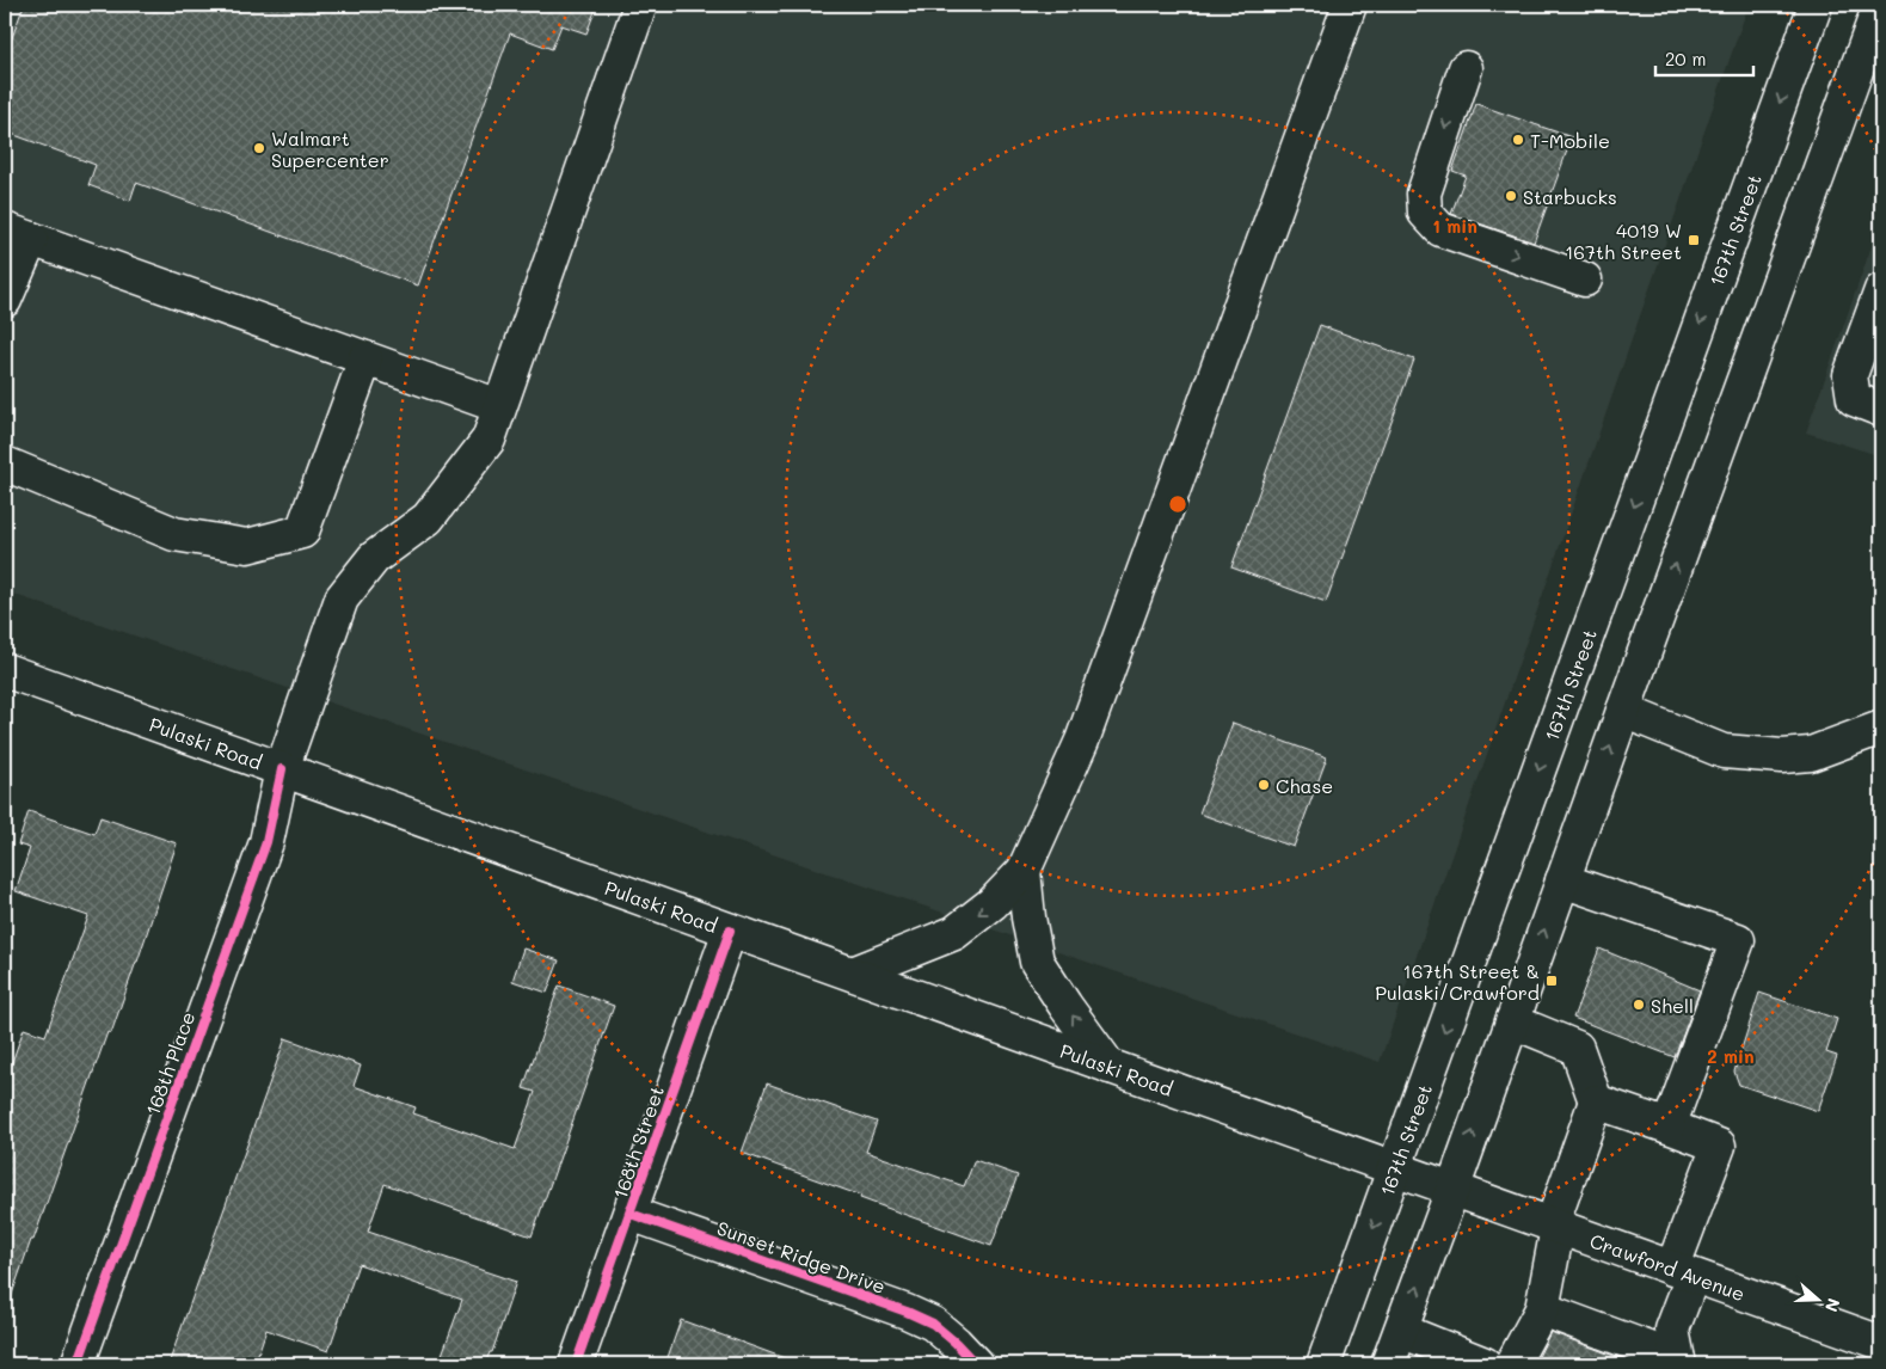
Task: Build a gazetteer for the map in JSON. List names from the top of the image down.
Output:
{
  "streets": {
    "main road": [
      "167th Street",
      "Pulaski Road",
      "168th Place",
      "168th Street",
      "Sunset Ridge Drive",
      "Crawford Avenue"
    ]
  },
  "crossings": [
    ["167th Street", "Pulaski Road"],
    ["Pulaski Road", "168th Place"],
    ["Pulaski Road", "168th Street"],
    ["Pulaski Road", "Crawford Avenue"],
    ["168th Street", "Sunset Ridge Drive"]
  ],
  "places": {
    "other": [
      "T-Mobile",
      "Walmart Supercenter",
      "Starbucks",
      "Chase",
      "Shell"
    ],
    "transit": ["4019 W 167th Street", "167th Street & Pulaski/Crawford"]
  },
  "scale_bar": "20 m",
  "north": "right",
  "rings": ["1 min", "2 min"]
}
